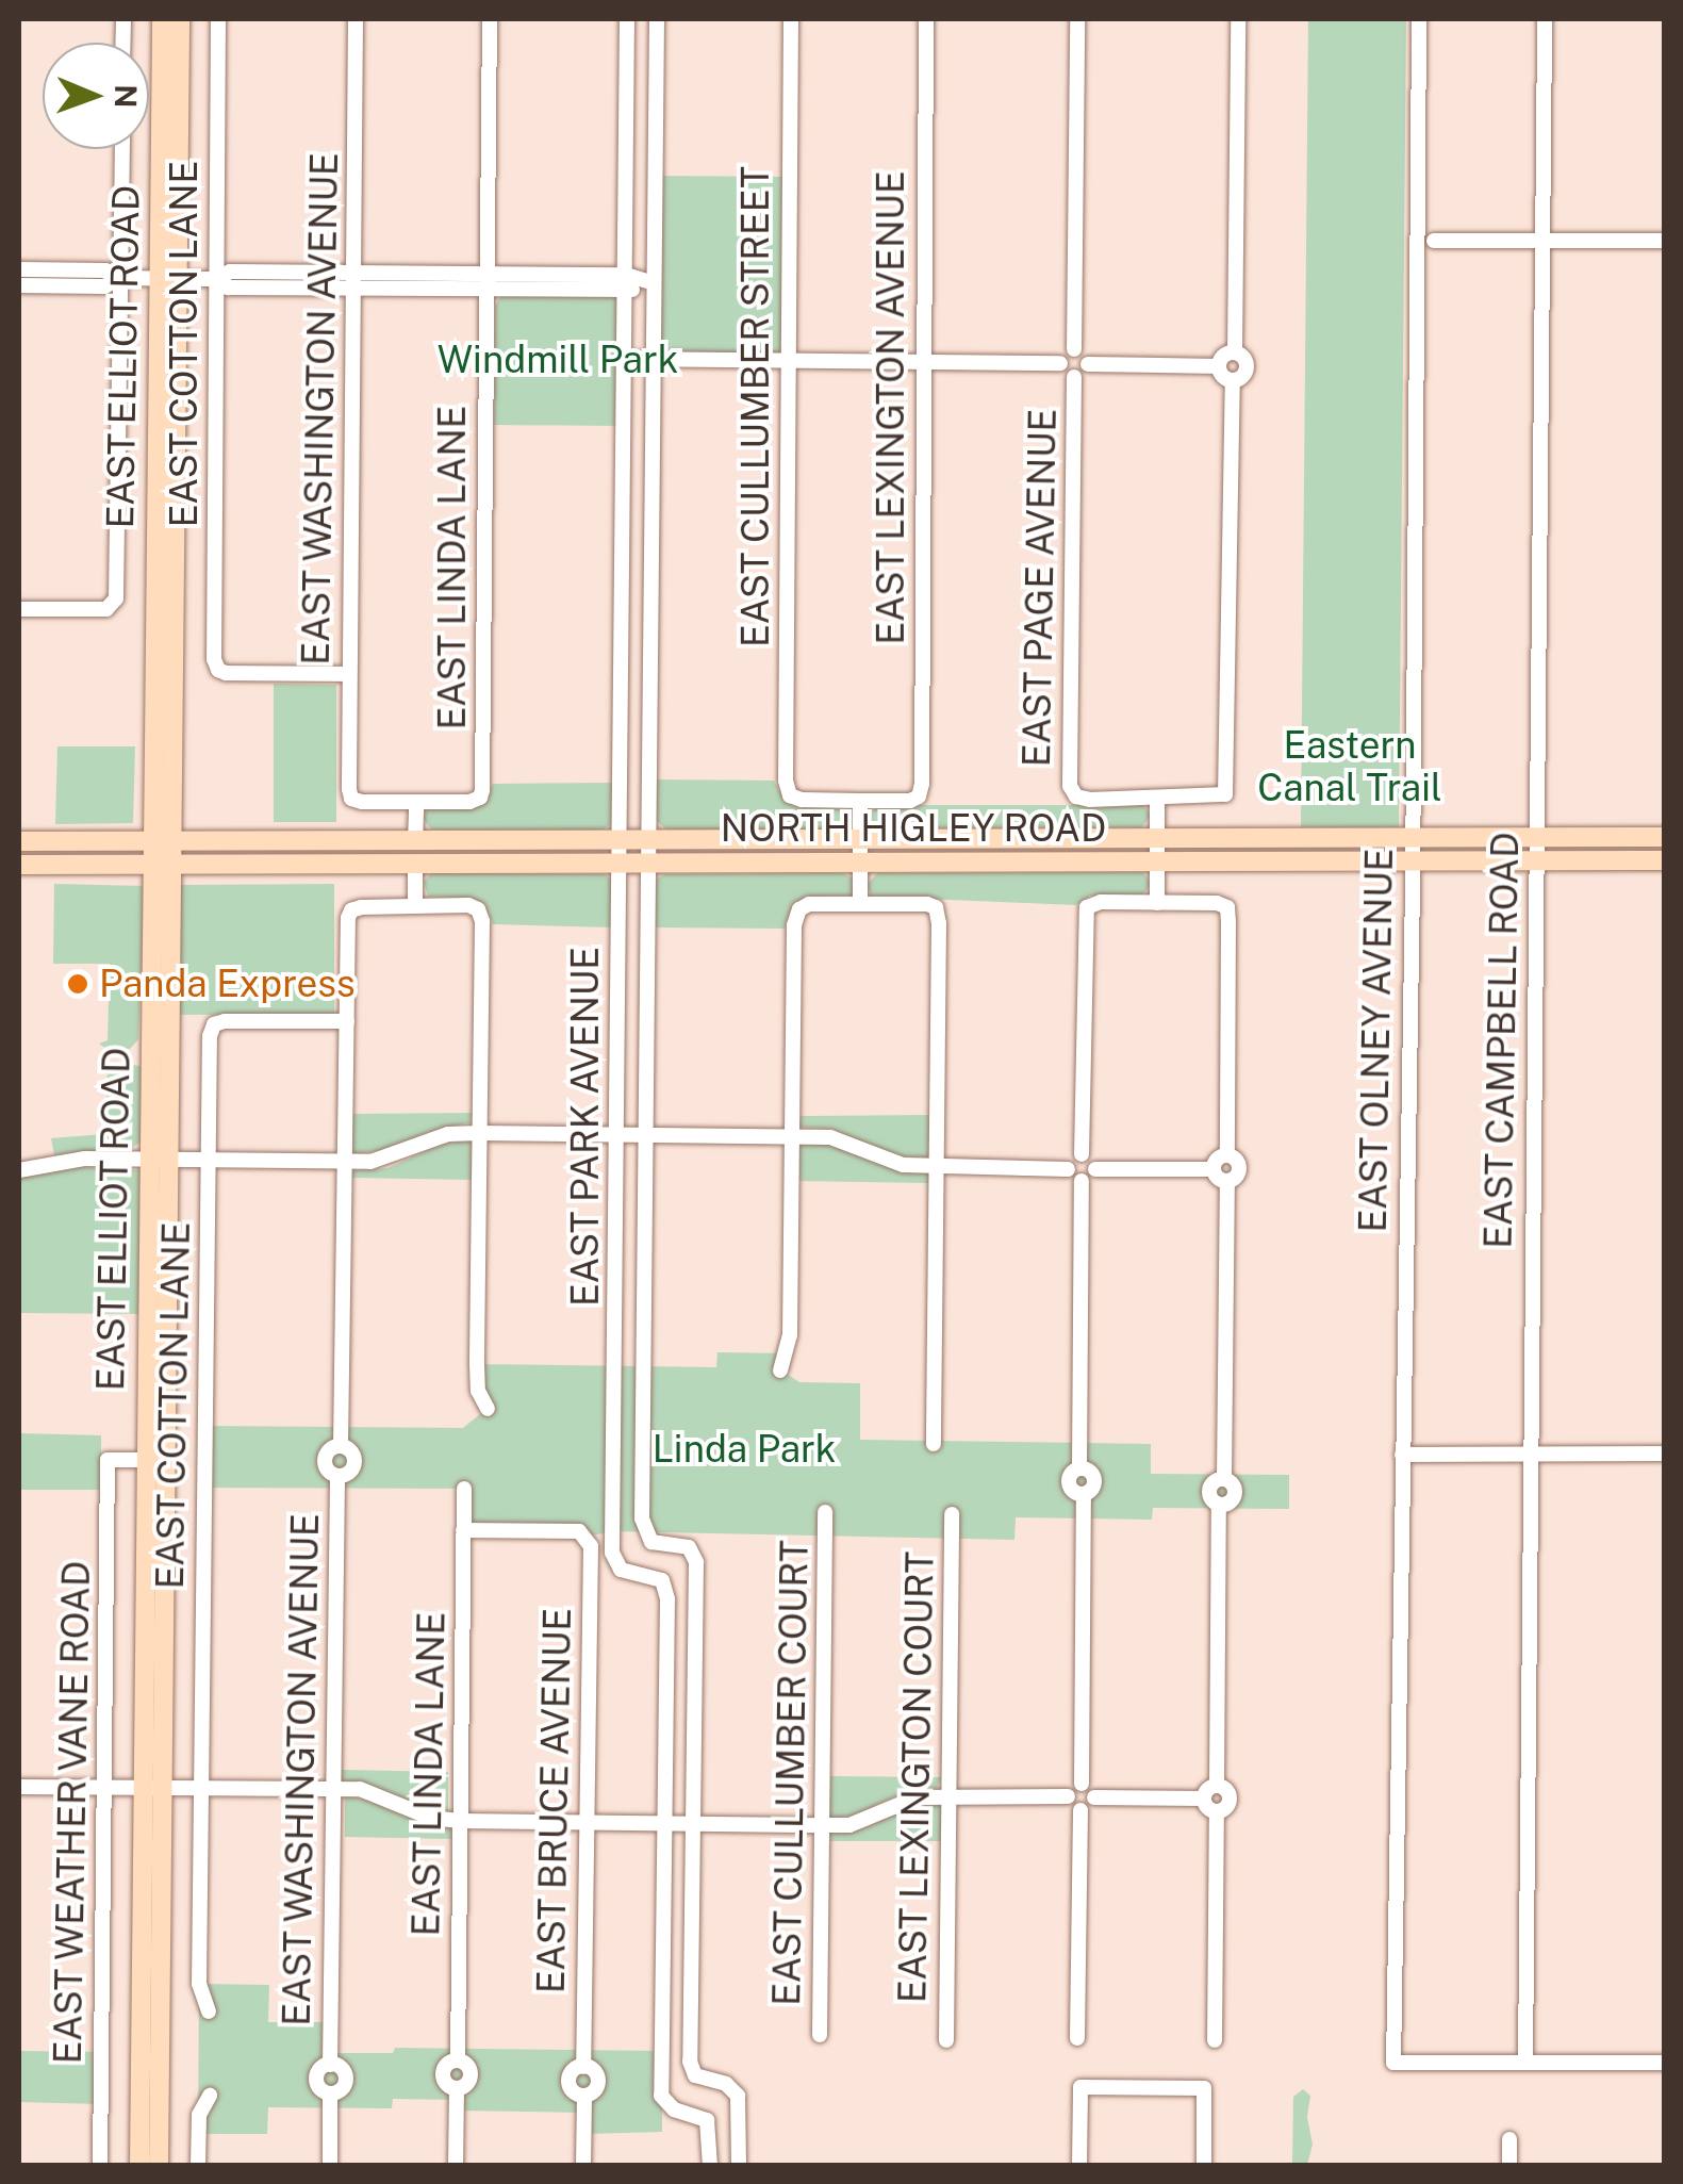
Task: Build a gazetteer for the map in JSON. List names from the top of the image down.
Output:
{
  "streets": {
    "main road": ["EAST ELLIOT ROAD", "NORTH HIGLEY ROAD"],
    "street": [
      "EAST COTTON LANE",
      "EAST CULLUMBER STREET",
      "EAST LEXINGTON AVENUE",
      "EAST WASHINGTON AVENUE",
      "EAST LINDA LANE",
      "EAST PAGE AVENUE",
      "EAST OLNEY AVENUE",
      "EAST CAMPBELL ROAD",
      "EAST PARK AVENUE",
      "EAST CULLUMBER COURT",
      "EAST LEXINGTON COURT",
      "EAST BRUCE AVENUE",
      "EAST WEATHER VANE ROAD"
    ]
  },
  "crossings": [
    ["EAST COTTON LANE", "EAST WASHINGTON AVENUE"],
    ["EAST ELLIOT ROAD", "NORTH HIGLEY ROAD"],
    ["EAST ELLIOT ROAD", "EAST WEATHER VANE ROAD"],
    ["EAST CULLUMBER STREET", "EAST LEXINGTON AVENUE"],
    ["EAST WASHINGTON AVENUE", "EAST LINDA LANE"],
    ["EAST LINDA LANE", "EAST BRUCE AVENUE"],
    ["NORTH HIGLEY ROAD", "EAST OLNEY AVENUE"],
    ["NORTH HIGLEY ROAD", "EAST CAMPBELL ROAD"],
    ["NORTH HIGLEY ROAD", "EAST PARK AVENUE"],
    ["EAST OLNEY AVENUE", "EAST CAMPBELL ROAD"]
  ],
  "parks": ["Windmill Park", "Eastern Canal Trail", "Linda Park"],
  "places": ["Panda Express"],
  "north": "right"
}
